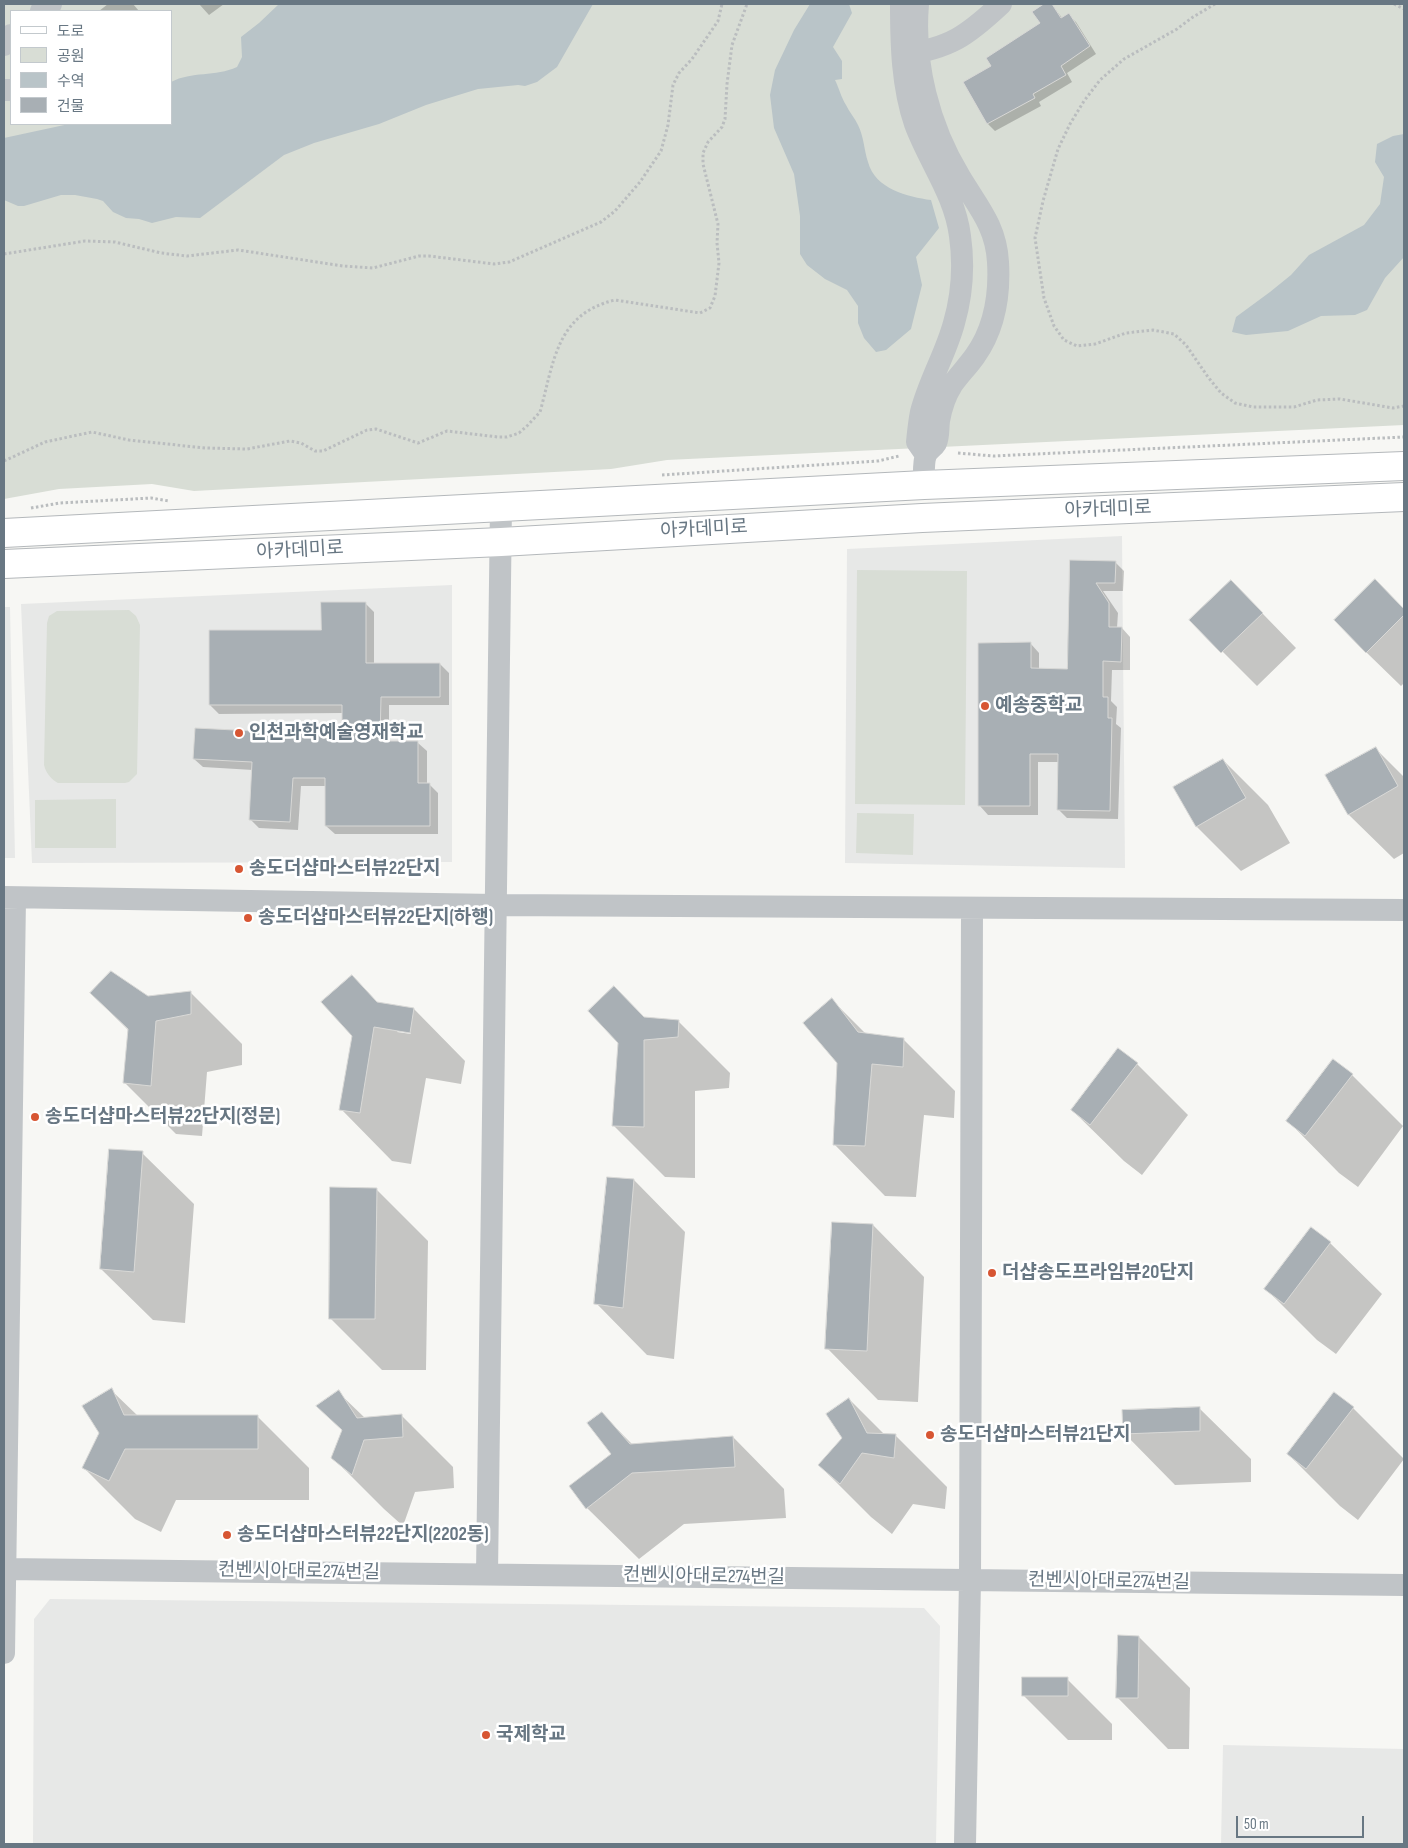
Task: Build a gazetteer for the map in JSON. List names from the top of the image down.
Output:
{
  "streets": {
    "main road": ["아카데미로"],
    "street": ["컨벤시아대로274번길"]
  },
  "places": [
    "예송중학교",
    "인천과학예술영재학교",
    "송도더샵마스터뷰22단지",
    "송도더샵마스터뷰22단지(하행)",
    "송도더샵마스터뷰22단지(정문)",
    "더샵송도프라임뷰20단지",
    "송도더샵마스터뷰21단지",
    "송도더샵마스터뷰22단지(2202동)",
    "국제학교"
  ],
  "legend": [
    "도로",
    "공원",
    "수역",
    "건물"
  ],
  "scale_bar": "50 m"
}
